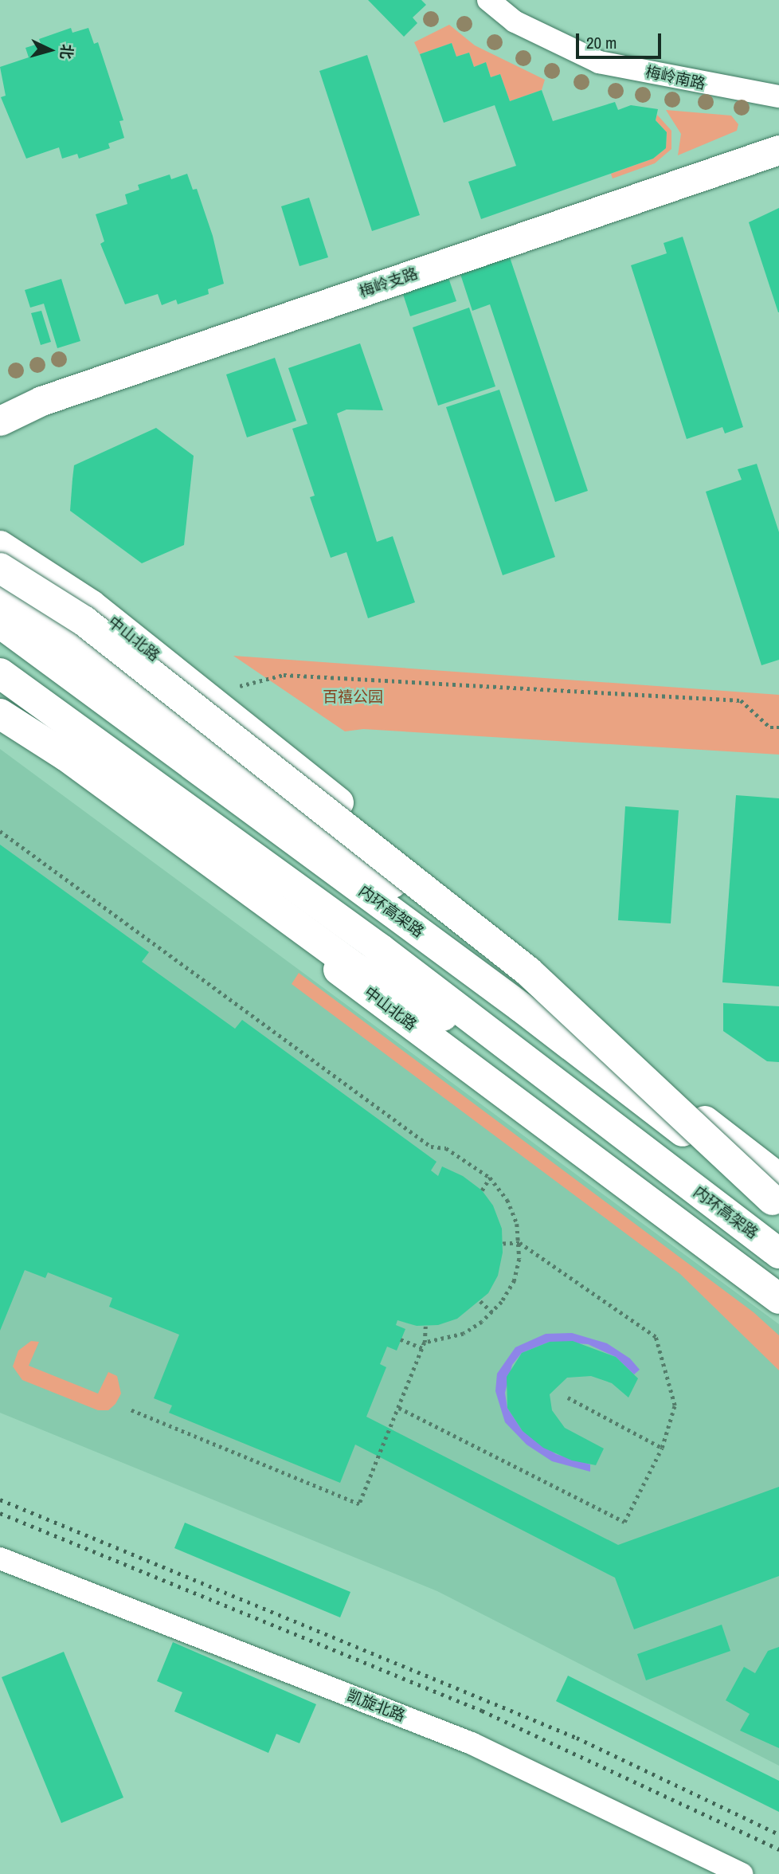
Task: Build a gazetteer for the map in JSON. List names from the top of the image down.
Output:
{
  "streets": {
    "main road": ["中山北路", "内环高架路"],
    "street": ["梅岭南路", "梅岭支路", "凯旋北路"]
  },
  "crossings": [
    ["中山北路", "内环高架路"]
  ],
  "parks": ["百禧公园"],
  "scale_bar": "20 m",
  "north": "right"
}
